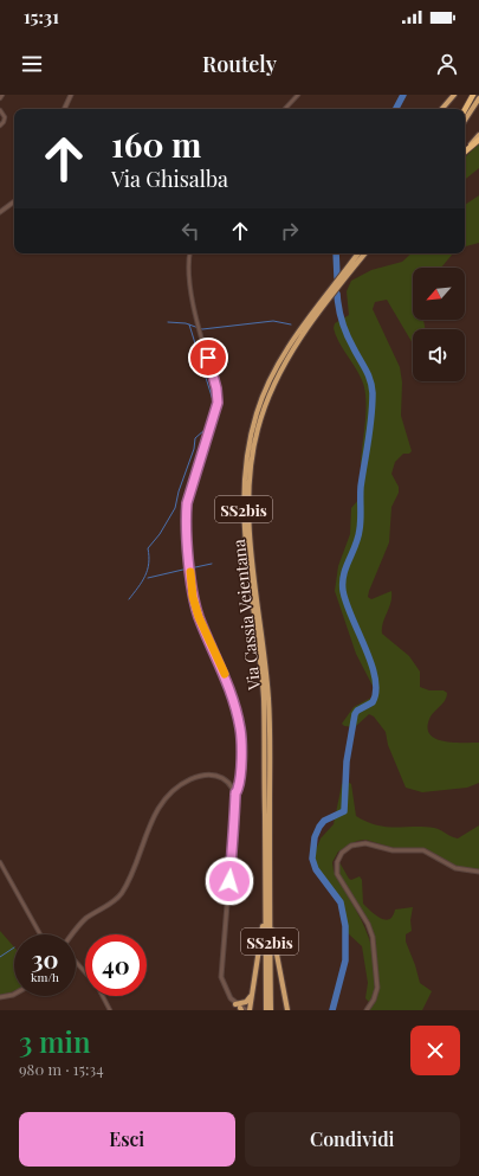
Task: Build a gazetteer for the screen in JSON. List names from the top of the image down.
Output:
{
  "streets": {
    "highway": ["SS2bis", "Via Cassia Veientana"]
  },
  "north": "bottom left",
  "page": {
    "status": "15:31",
    "header": "Routely",
    "turn": ["160 m", "Via Ghisalba"],
    "speed": "30 km/h",
    "limit": "40",
    "heading": ["3 min", "980 m · 15:34"],
    "buttons": ["Esci", "Condividi"]
  }
}
